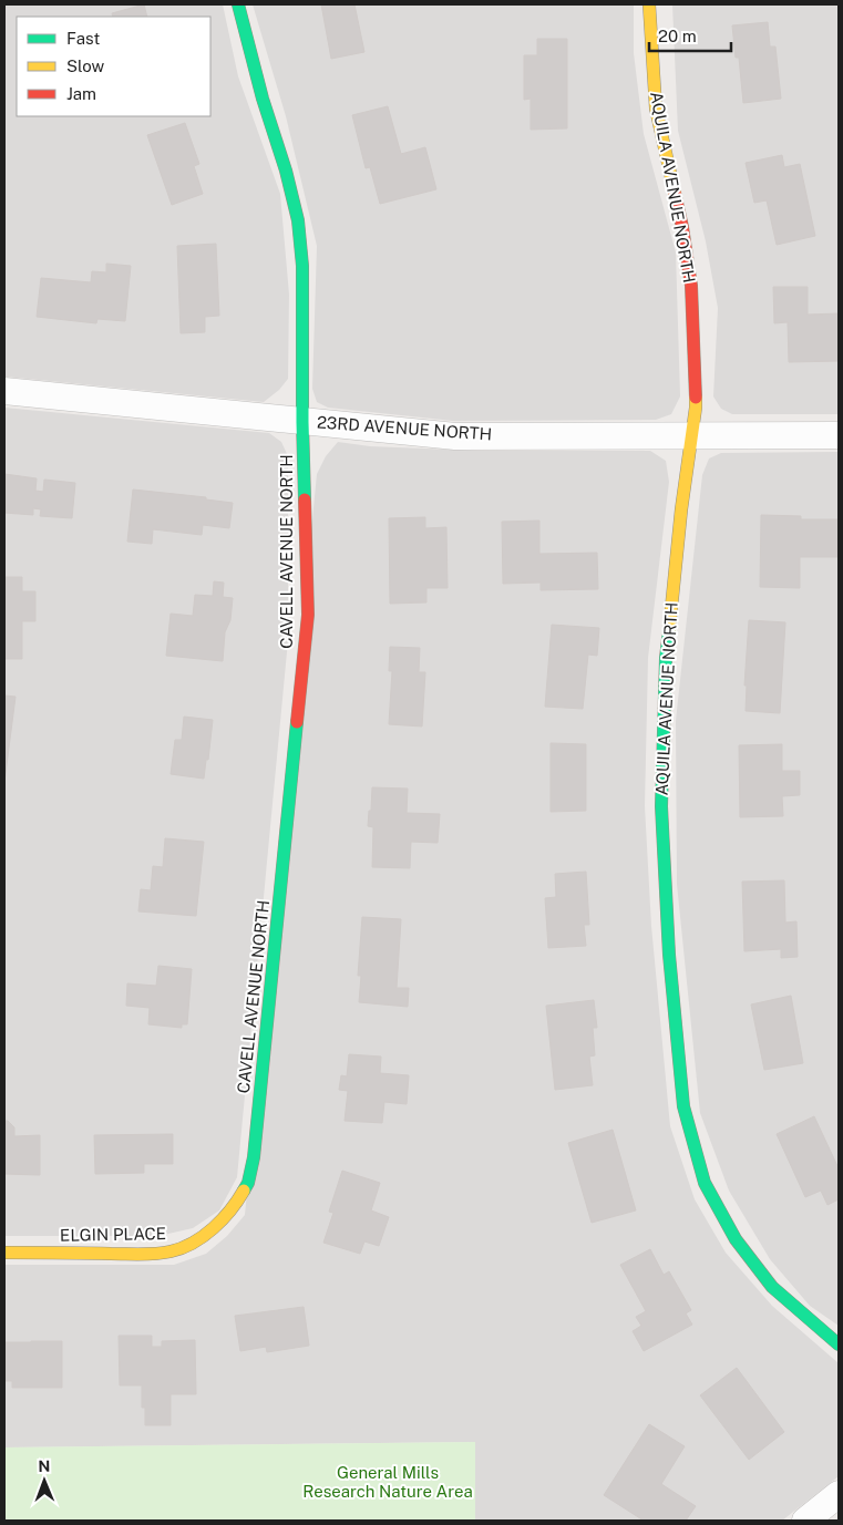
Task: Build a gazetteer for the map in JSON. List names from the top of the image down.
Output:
{
  "streets": {
    "street": [
      "AQUILA AVENUE NORTH",
      "23RD AVENUE NORTH",
      "CAVELL AVENUE NORTH",
      "ELGIN PLACE"
    ]
  },
  "crossings": [
    ["AQUILA AVENUE NORTH", "23RD AVENUE NORTH"],
    ["23RD AVENUE NORTH", "CAVELL AVENUE NORTH"],
    ["CAVELL AVENUE NORTH", "ELGIN PLACE"]
  ],
  "parks": ["General Mills Research Nature Area"],
  "legend": ["Fast", "Slow", "Jam"],
  "scale_bar": "20 m",
  "north": "top"
}
